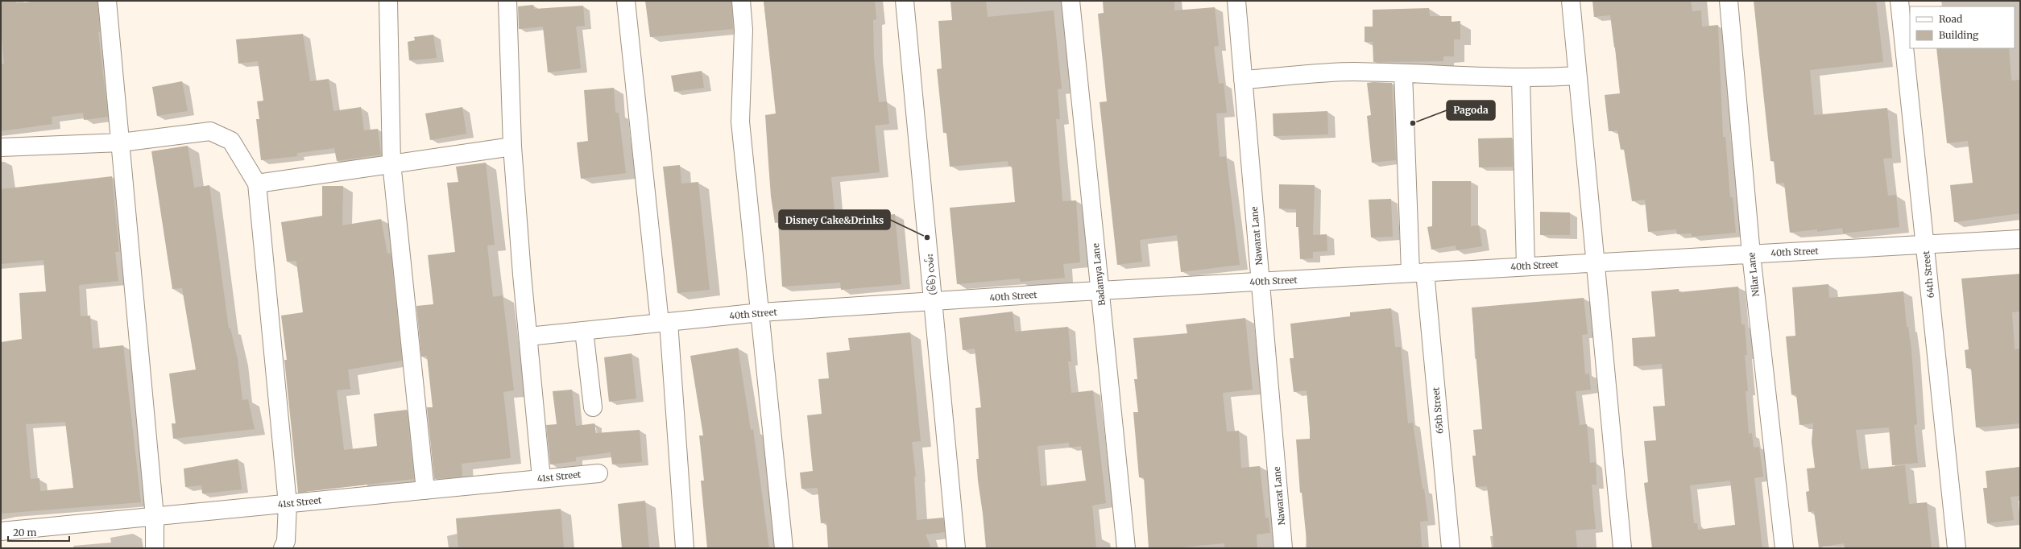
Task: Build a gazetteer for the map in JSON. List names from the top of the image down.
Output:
{
  "streets": {
    "street": [
      "Nawarat Lane",
      "40th Street",
      "(၆၆) လမ်း",
      "Badamya Lane",
      "Nilar Lane",
      "64th Street",
      "65th Street",
      "41st Street"
    ]
  },
  "crossings": [
    ["Nawarat Lane", "40th Street"],
    ["40th Street", "(၆၆) လမ်း"],
    ["40th Street", "Badamya Lane"],
    ["40th Street", "Nilar Lane"],
    ["40th Street", "64th Street"],
    ["40th Street", "65th Street"]
  ],
  "places": ["Pagoda", "Disney Cake&Drinks"],
  "legend": ["Road", "Building"],
  "scale_bar": "20 m"
}
